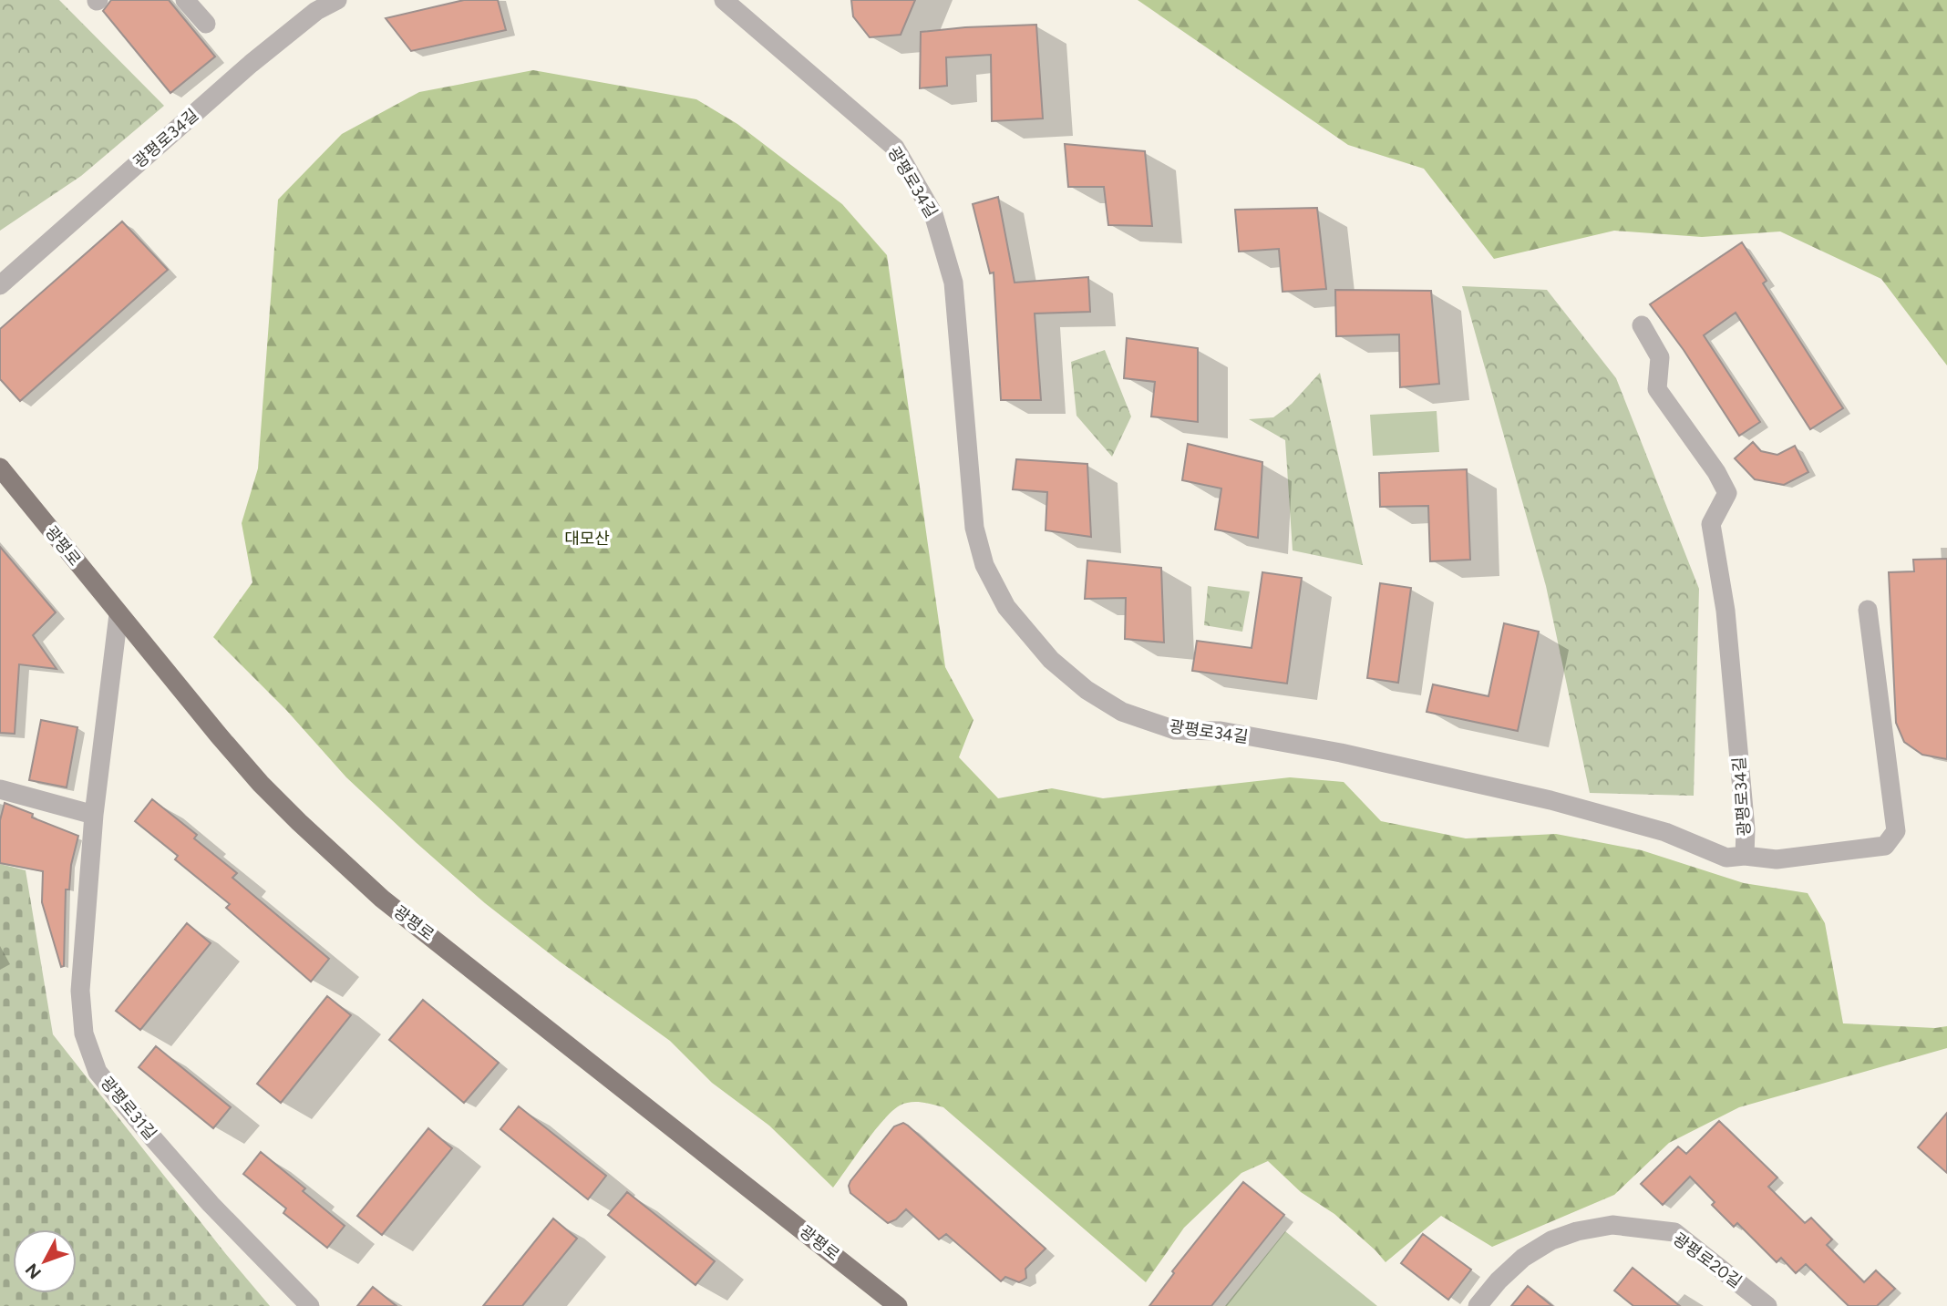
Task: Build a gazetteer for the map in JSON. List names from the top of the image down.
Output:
{
  "streets": {
    "main road": ["광평로"],
    "street": ["광평로34길", "광평로31길", "광평로20길"]
  },
  "crossings": [
    ["광평로", "광평로31길"]
  ],
  "parks": ["대모산"],
  "north": "bottom left"
}
